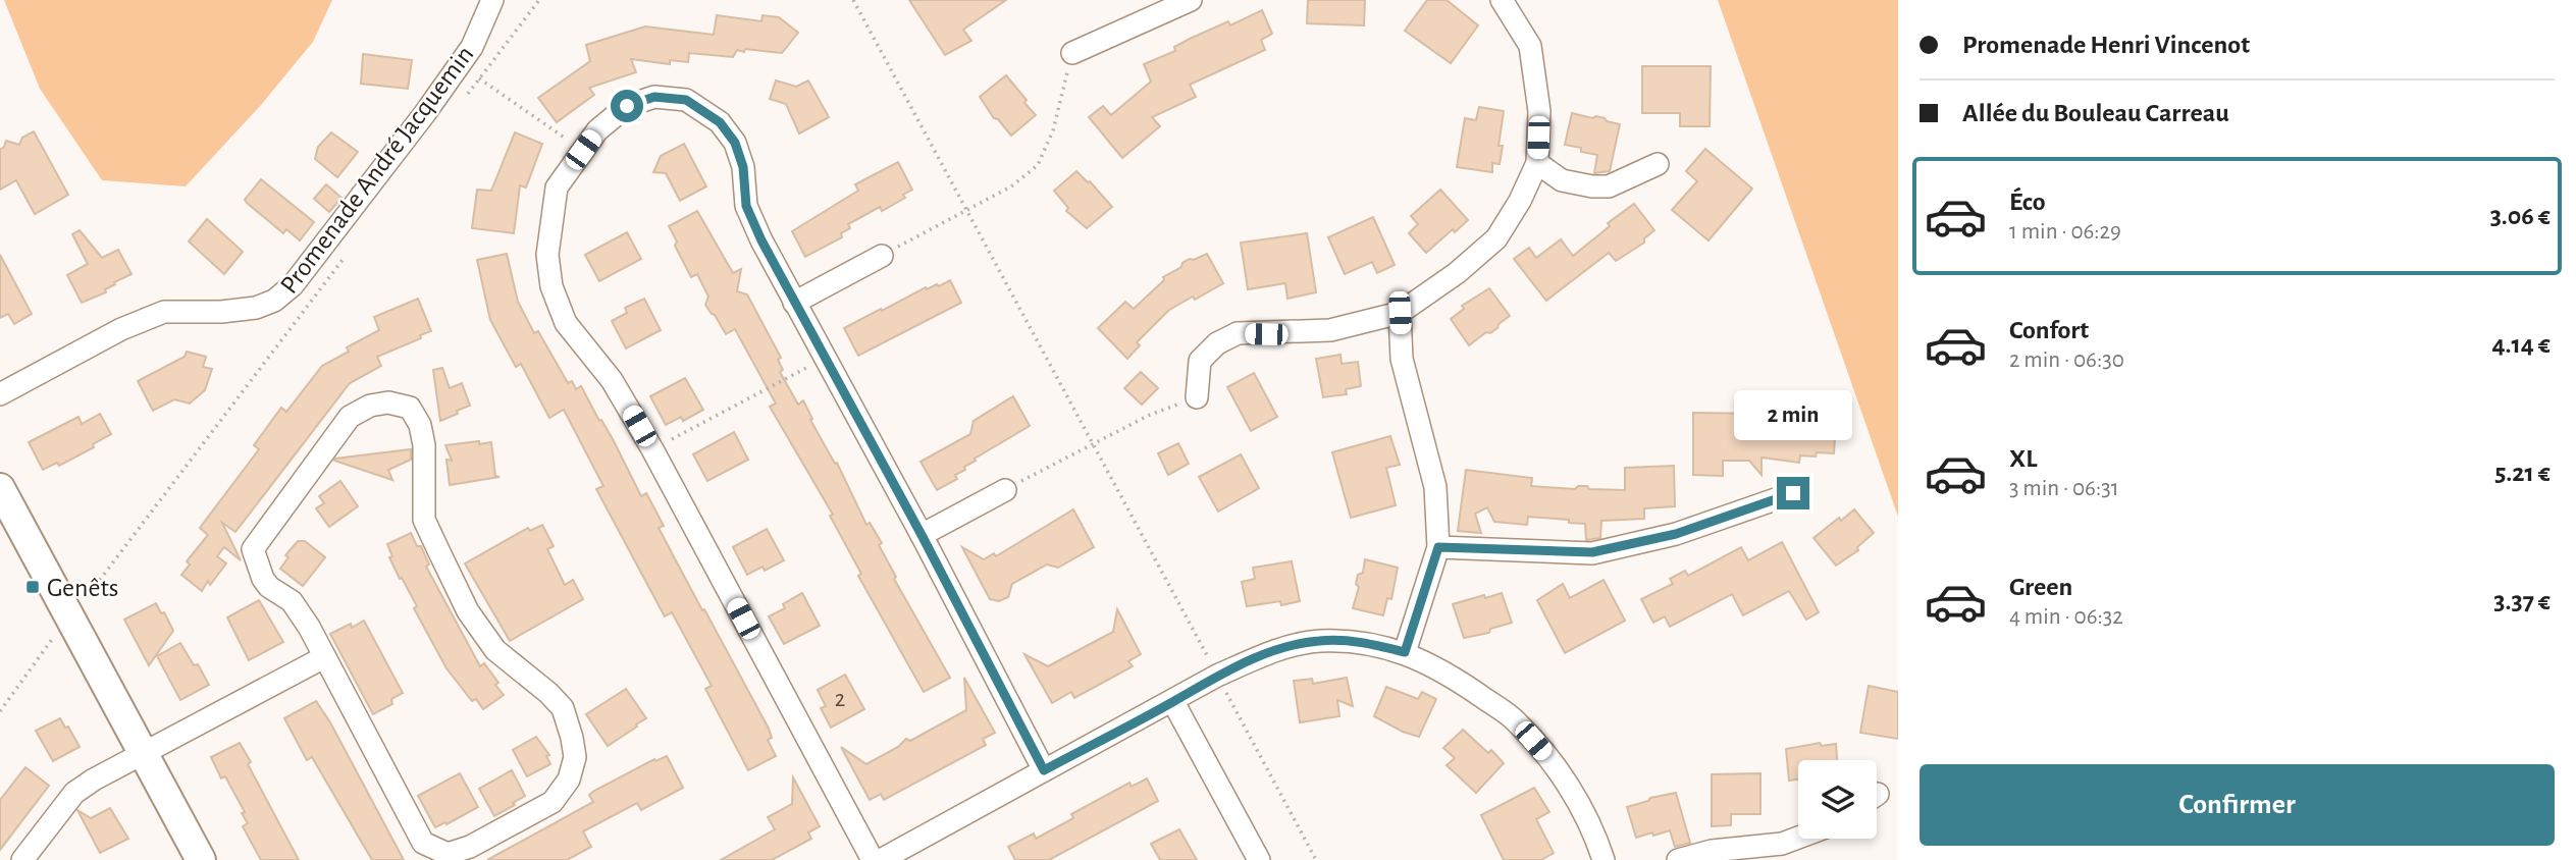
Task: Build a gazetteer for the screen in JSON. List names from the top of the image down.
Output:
{
  "streets": {
    "street": ["Promenade André Jacquemin"]
  },
  "places": {
    "transit": ["Genêts"]
  },
  "house_numbers": ["2"],
  "page": {
    "banner": ["Promenade Henri Vincenot", "Allée du Bouleau Carreau"],
    "list": [
      {
        "name": "Éco",
        "note": "1 min · 06:29",
        "value": "3.06 €"
      },
      {
        "name": "Confort",
        "note": "2 min · 06:30",
        "value": "4.14 €"
      },
      {
        "name": "XL",
        "note": "3 min · 06:31",
        "value": "5.21 €"
      },
      {
        "name": "Green",
        "note": "4 min · 06:32",
        "value": "3.37 €"
      }
    ],
    "bubble": "2 min",
    "buttons": "Confirmer"
  }
}
